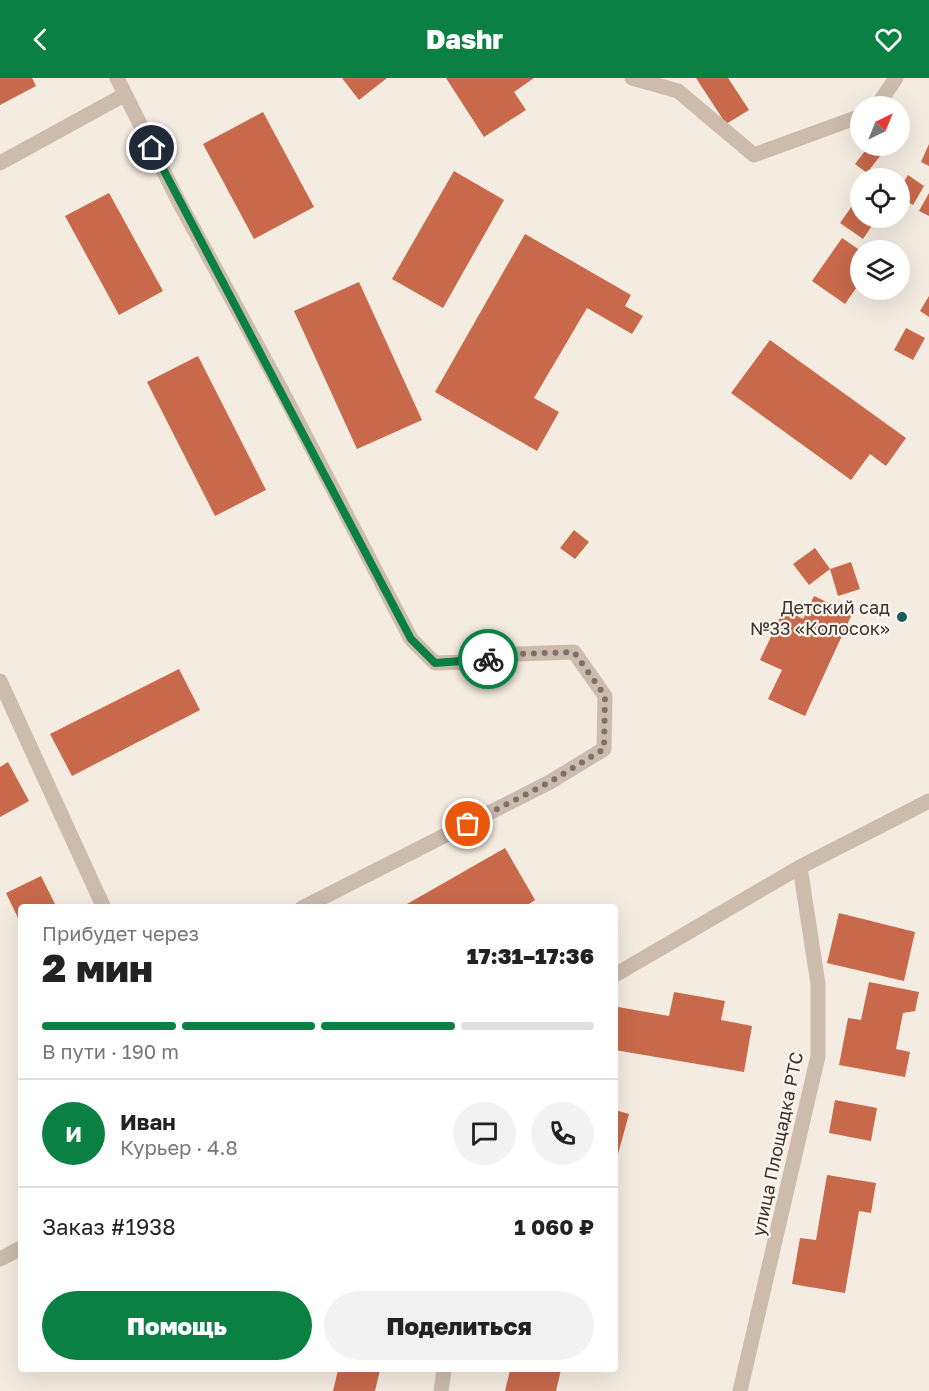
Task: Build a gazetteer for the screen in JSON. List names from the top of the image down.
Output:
{
  "streets": {
    "street": ["улица Площадка РТС"]
  },
  "places": ["Детский сад №33 «Колосок»"],
  "north": "top right",
  "page": {
    "header": "Dashr",
    "heading": ["2 мин", "Прибудет через", "17:31–17:36"],
    "panel": [
      "Иван",
      "Курьер · 4.8",
      "Заказ #1938",
      "1 060 ₽"
    ],
    "bar": "В пути · 190 m",
    "round": "И",
    "buttons": ["Помощь", "Поделиться"]
  }
}
